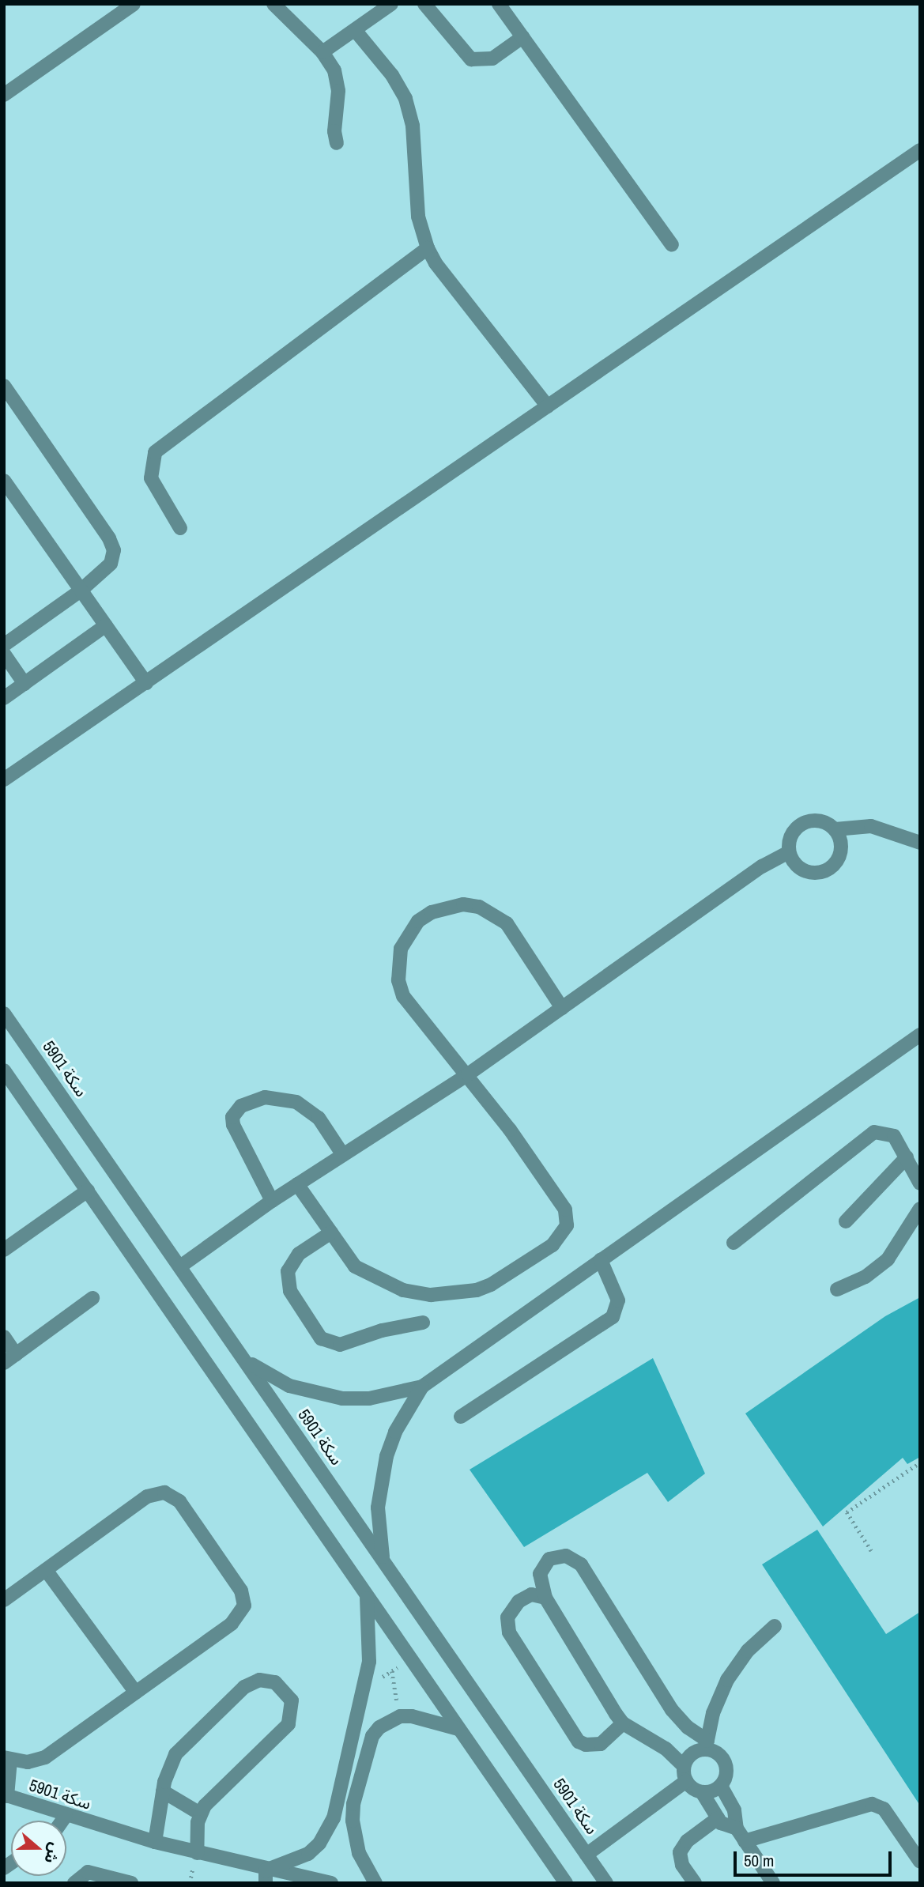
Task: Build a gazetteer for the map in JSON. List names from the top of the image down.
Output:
{
  "streets": {
    "street": ["سكة 5901"]
  },
  "scale_bar": "50 m",
  "north": "right"
}
